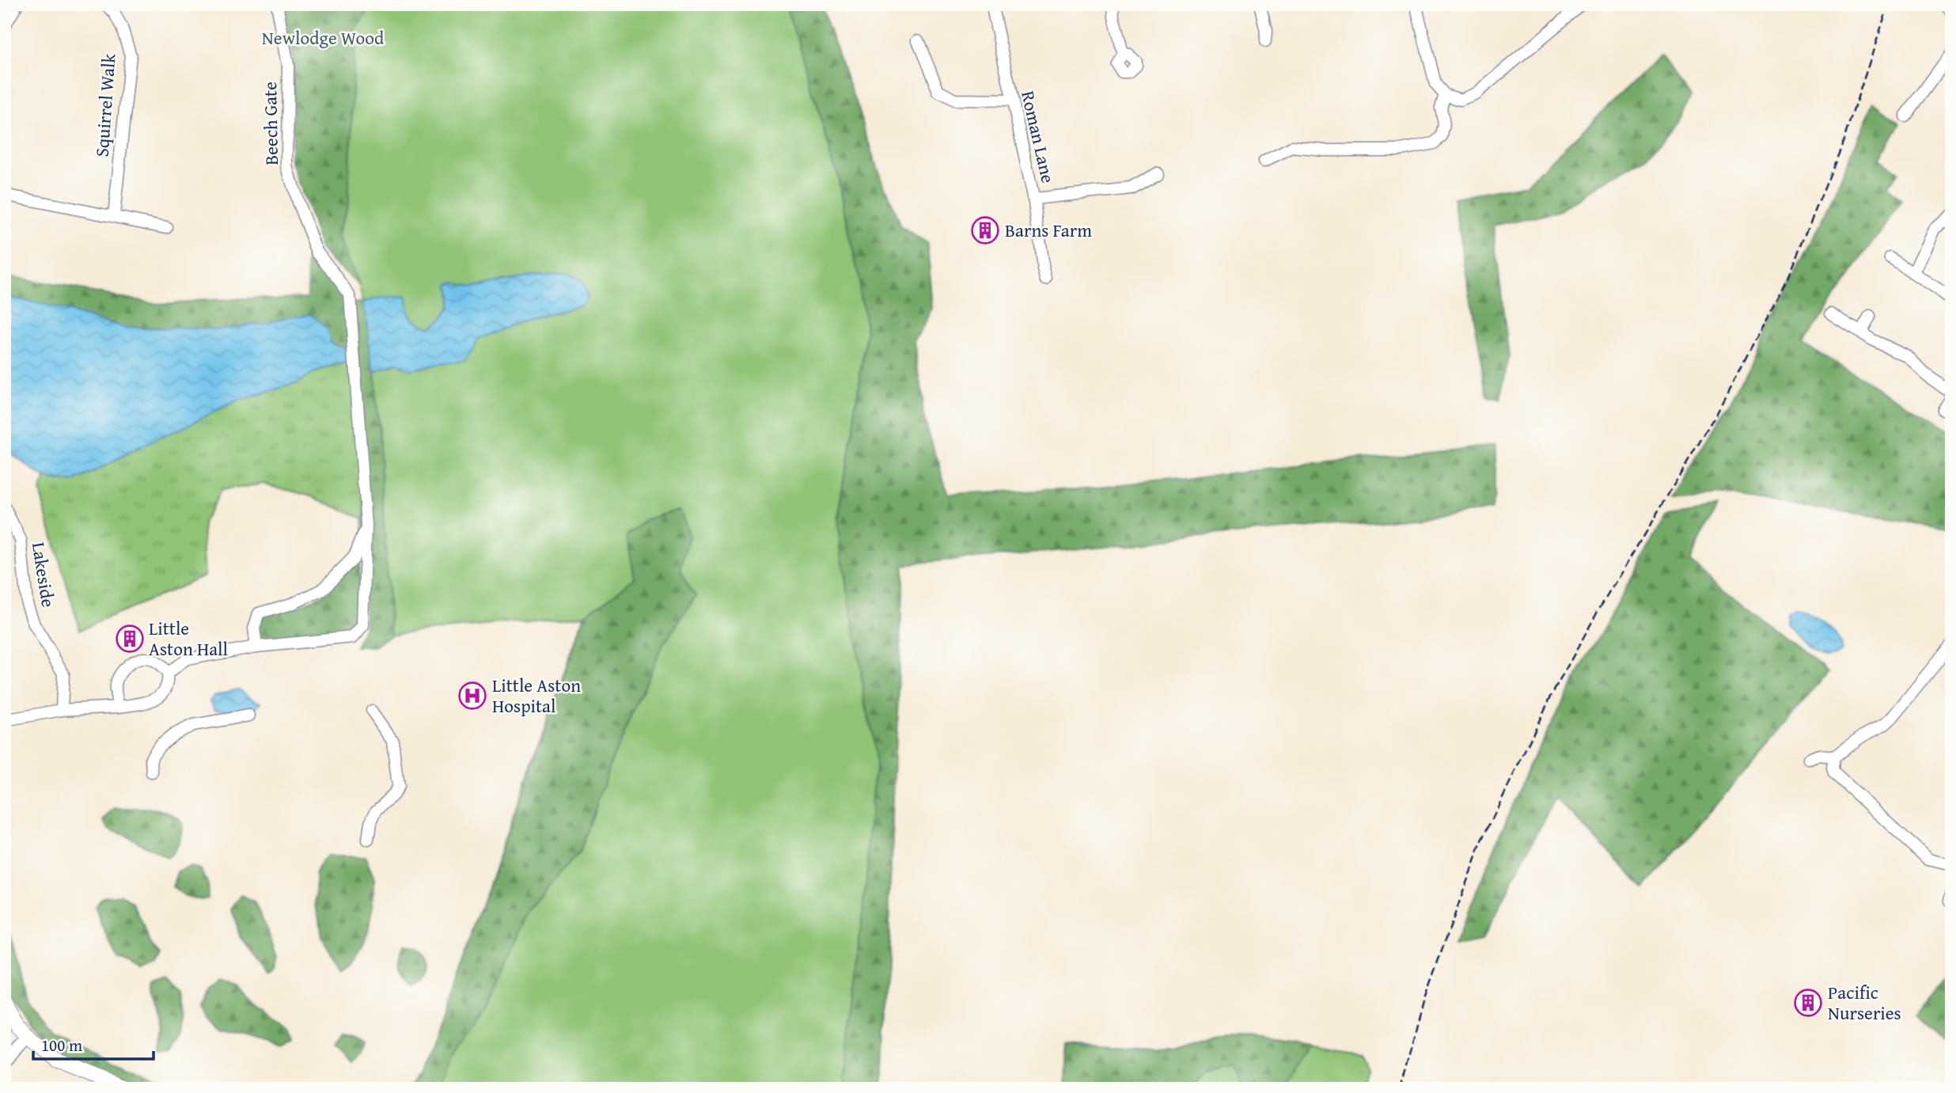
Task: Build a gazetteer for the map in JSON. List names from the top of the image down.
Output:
{
  "streets": {
    "street": [
      "Squirrel Walk",
      "Beech Gate",
      "Roman Lane",
      "Lakeside"
    ]
  },
  "parks": ["Newlodge Wood"],
  "places": {
    "building": ["Barns Farm", "Little Aston Hall", "Pacific Nurseries"],
    "hospital": ["Little Aston Hospital"]
  },
  "scale_bar": "100 m"
}
